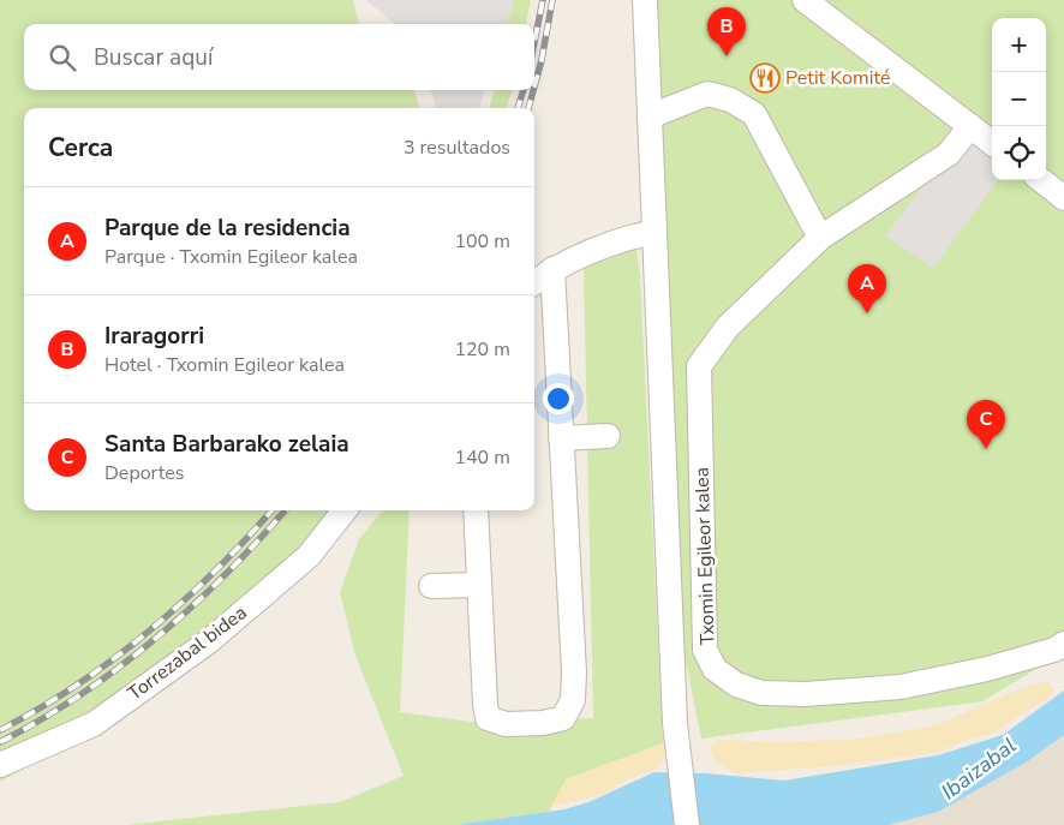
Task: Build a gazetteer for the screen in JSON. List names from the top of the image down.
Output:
{
  "streets": {
    "street": ["Txomin Egileor kalea", "Torrezabal bidea"]
  },
  "water": ["Ibaizabal"],
  "places": {
    "restaurant": ["Petit Komité"]
  },
  "page": {
    "pins": ["B", "A", "C"],
    "map_buttons": ["+", "−"],
    "search": "Buscar aquí",
    "heading": ["Cerca", "3 resultados"],
    "list": [
      {
        "mark": "A",
        "name": "Parque de la residencia",
        "note": "Parque · Txomin Egileor kalea",
        "value": "100 m"
      },
      {
        "mark": "B",
        "name": "Iraragorri",
        "note": "Hotel · Txomin Egileor kalea",
        "value": "120 m"
      },
      {
        "mark": "C",
        "name": "Santa Barbarako zelaia",
        "note": "Deportes",
        "value": "140 m"
      }
    ]
  }
}
